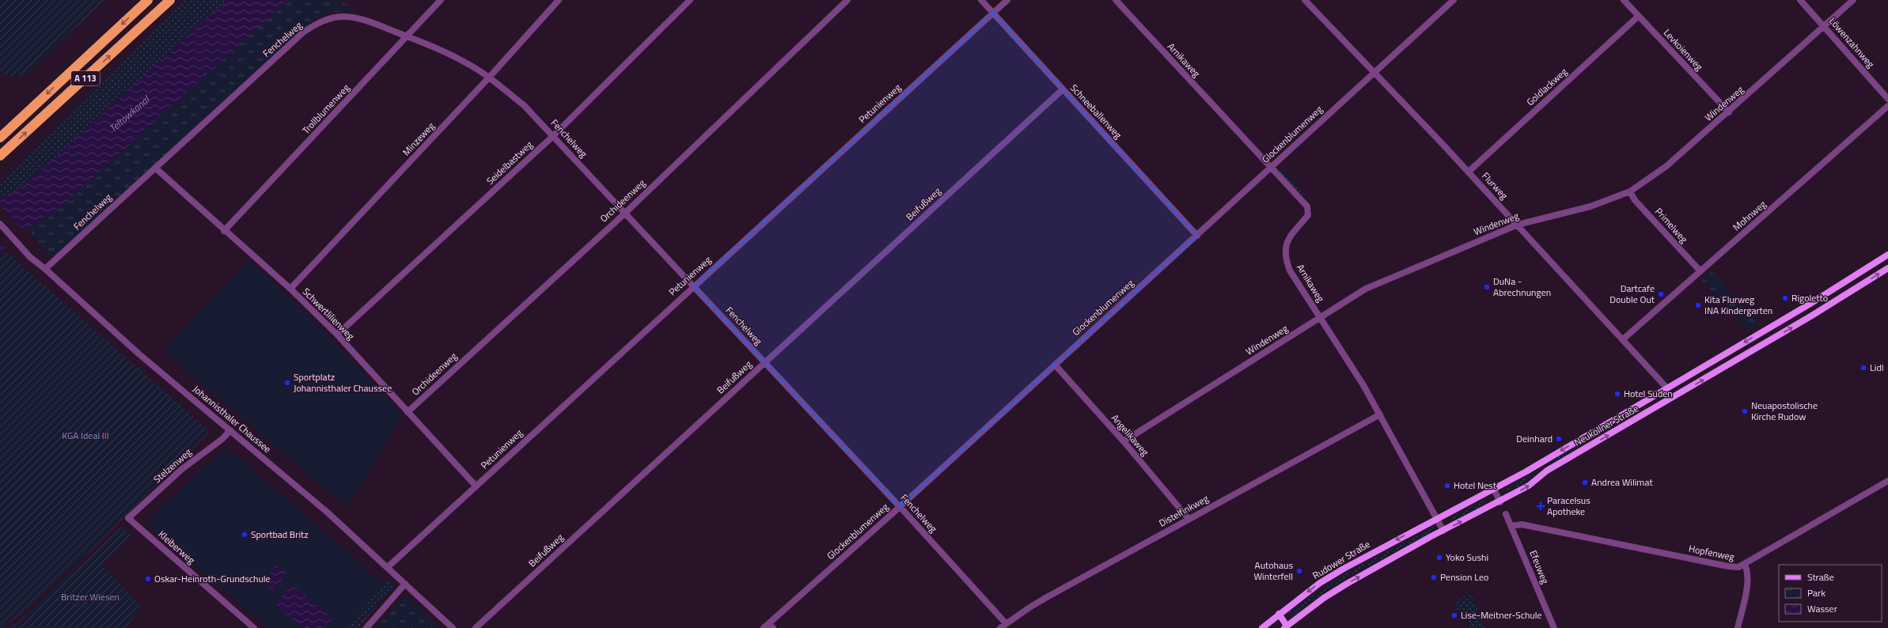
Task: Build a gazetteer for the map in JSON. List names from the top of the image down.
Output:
{
  "streets": {
    "highway": ["A 113"],
    "main road": ["Neuköllner Straße", "Rudower Straße"],
    "street": [
      "Fenchelweg",
      "Löwenzahnweg",
      "Levkoienweg",
      "Arnikaweg",
      "Goldlackweg",
      "Petunienweg",
      "Windenweg",
      "Trollblumenweg",
      "Schneeballenweg",
      "Glockenblumenweg",
      "Minzeweg",
      "Seidelbastweg",
      "Flurweg",
      "Orchideenweg",
      "Beifußweg",
      "Mohnweg",
      "Primelweg",
      "Schwertlilienweg",
      "Johannisthaler Chaussee",
      "Angelikaweg",
      "Stelzenweg",
      "Distelfinkweg",
      "Kleiberweg",
      "Hopfenweg",
      "Efeuweg"
    ]
  },
  "crossings": [
    ["Fenchelweg", "Petunienweg"],
    ["Fenchelweg", "Trollblumenweg"],
    ["Fenchelweg", "Glockenblumenweg"],
    ["Fenchelweg", "Minzeweg"],
    ["Fenchelweg", "Seidelbastweg"],
    ["Fenchelweg", "Orchideenweg"],
    ["Fenchelweg", "Beifußweg"],
    ["Fenchelweg", "Schwertlilienweg"],
    ["Fenchelweg", "Johannisthaler Chaussee"],
    ["Fenchelweg", "Distelfinkweg"],
    ["Löwenzahnweg", "Windenweg"],
    ["Levkoienweg", "Goldlackweg"],
    ["Levkoienweg", "Windenweg"],
    ["Arnikaweg", "Windenweg"],
    ["Arnikaweg", "Glockenblumenweg"],
    ["Arnikaweg", "Neuköllner Straße"],
    ["Arnikaweg", "Distelfinkweg"],
    ["Arnikaweg", "Rudower Straße"],
    ["Goldlackweg", "Flurweg"],
    ["Petunienweg", "Schneeballenweg"],
    ["Petunienweg", "Schwertlilienweg"],
    ["Petunienweg", "Johannisthaler Chaussee"],
    ["Windenweg", "Flurweg"],
    ["Windenweg", "Primelweg"],
    ["Windenweg", "Angelikaweg"],
    ["Trollblumenweg", "Schwertlilienweg"],
    ["Schneeballenweg", "Glockenblumenweg"],
    ["Schneeballenweg", "Beifußweg"],
    ["Glockenblumenweg", "Flurweg"],
    ["Glockenblumenweg", "Angelikaweg"],
    ["Minzeweg", "Schwertlilienweg"],
    ["Seidelbastweg", "Schwertlilienweg"],
    ["Flurweg", "Mohnweg"],
    ["Flurweg", "Neuköllner Straße"],
    ["Orchideenweg", "Schwertlilienweg"],
    ["Mohnweg", "Primelweg"],
    ["Johannisthaler Chaussee", "Stelzenweg"],
    ["Neuköllner Straße", "Rudower Straße"],
    ["Angelikaweg", "Distelfinkweg"],
    ["Stelzenweg", "Kleiberweg"],
    ["Hopfenweg", "Efeuweg"]
  ],
  "one_way": ["Rudower Straße"],
  "water": ["Teltowkanal"],
  "parks": ["KGA Ideal III", "Britzer Wiesen"],
  "places": {
    "other": [
      "DuNa - Abrechnungen",
      "Dartcafe Double Out",
      "Rigoletto",
      "Kita Flurweg INA Kindergarten",
      "Lidl",
      "Sportplatz Johannisthaler Chaussee",
      "Hotel Süden",
      "Neuapostolische Kirche Rudow",
      "Deinhard",
      "Andrea Wilimat",
      "Hotel Nest",
      "Sportbad Britz",
      "Yoko Sushi",
      "Autohaus Winterfell",
      "Pension Leo",
      "Oskar-Heinroth-Grundschule",
      "Lise-Meitner-Schule"
    ],
    "health": ["Paracelsus Apotheke"]
  },
  "legend": ["Straße", "Park", "Wasser"]
}
